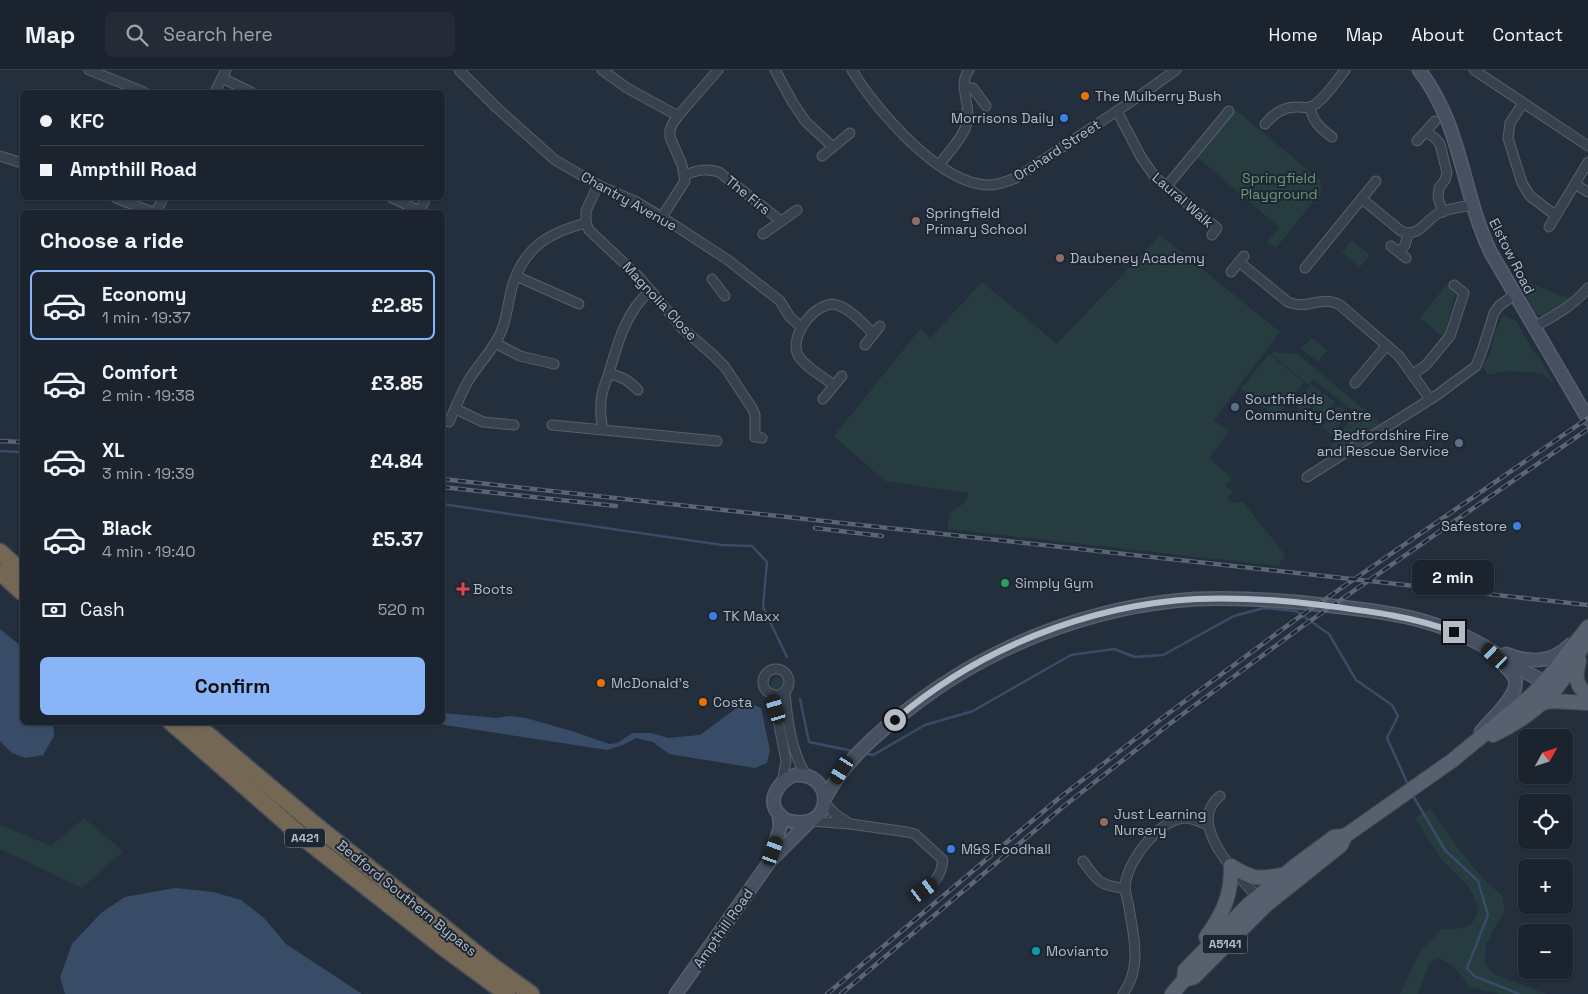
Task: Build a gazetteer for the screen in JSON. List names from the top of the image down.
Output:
{
  "streets": {
    "highway": ["A421", "Bedford Southern Bypass"],
    "main road": ["Elstow Road", "Ampthill Road", "A5141"],
    "street": [
      "Orchard Street",
      "The Firs",
      "Laural Walk",
      "Chantry Avenue",
      "Magnolia Close"
    ]
  },
  "crossings": [
    ["Orchard Street", "Laural Walk"]
  ],
  "parks": ["Springfield Playground"],
  "places": {
    "other": [
      "The Mulberry Bush",
      "Morrisons Daily",
      "Springfield Primary School",
      "Daubeney Academy",
      "Southfields Community Centre",
      "Bedfordshire Fire and Rescue Service",
      "Safestore",
      "Simply Gym",
      "TK Maxx",
      "McDonald's",
      "Costa",
      "Just Learning Nursery",
      "M&S Foodhall",
      "Movianto"
    ],
    "health": ["Boots"]
  },
  "north": "top right",
  "page": {
    "header": "Map",
    "search": "Search here",
    "nav": [
      "Home",
      "Map",
      "About",
      "Contact"
    ],
    "banner": ["KFC", "Ampthill Road"],
    "heading": "Choose a ride",
    "list": [
      {
        "name": "Economy",
        "note": "1 min · 19:37",
        "value": "£2.85"
      },
      {
        "name": "Comfort",
        "note": "2 min · 19:38",
        "value": "£3.85"
      },
      {
        "name": "XL",
        "note": "3 min · 19:39",
        "value": "£4.84"
      },
      {
        "name": "Black",
        "note": "4 min · 19:40",
        "value": "£5.37"
      }
    ],
    "bubble": "2 min",
    "pay": ["Cash", "520 m"],
    "buttons": "Confirm",
    "map_buttons": ["+", "−"]
  }
}
